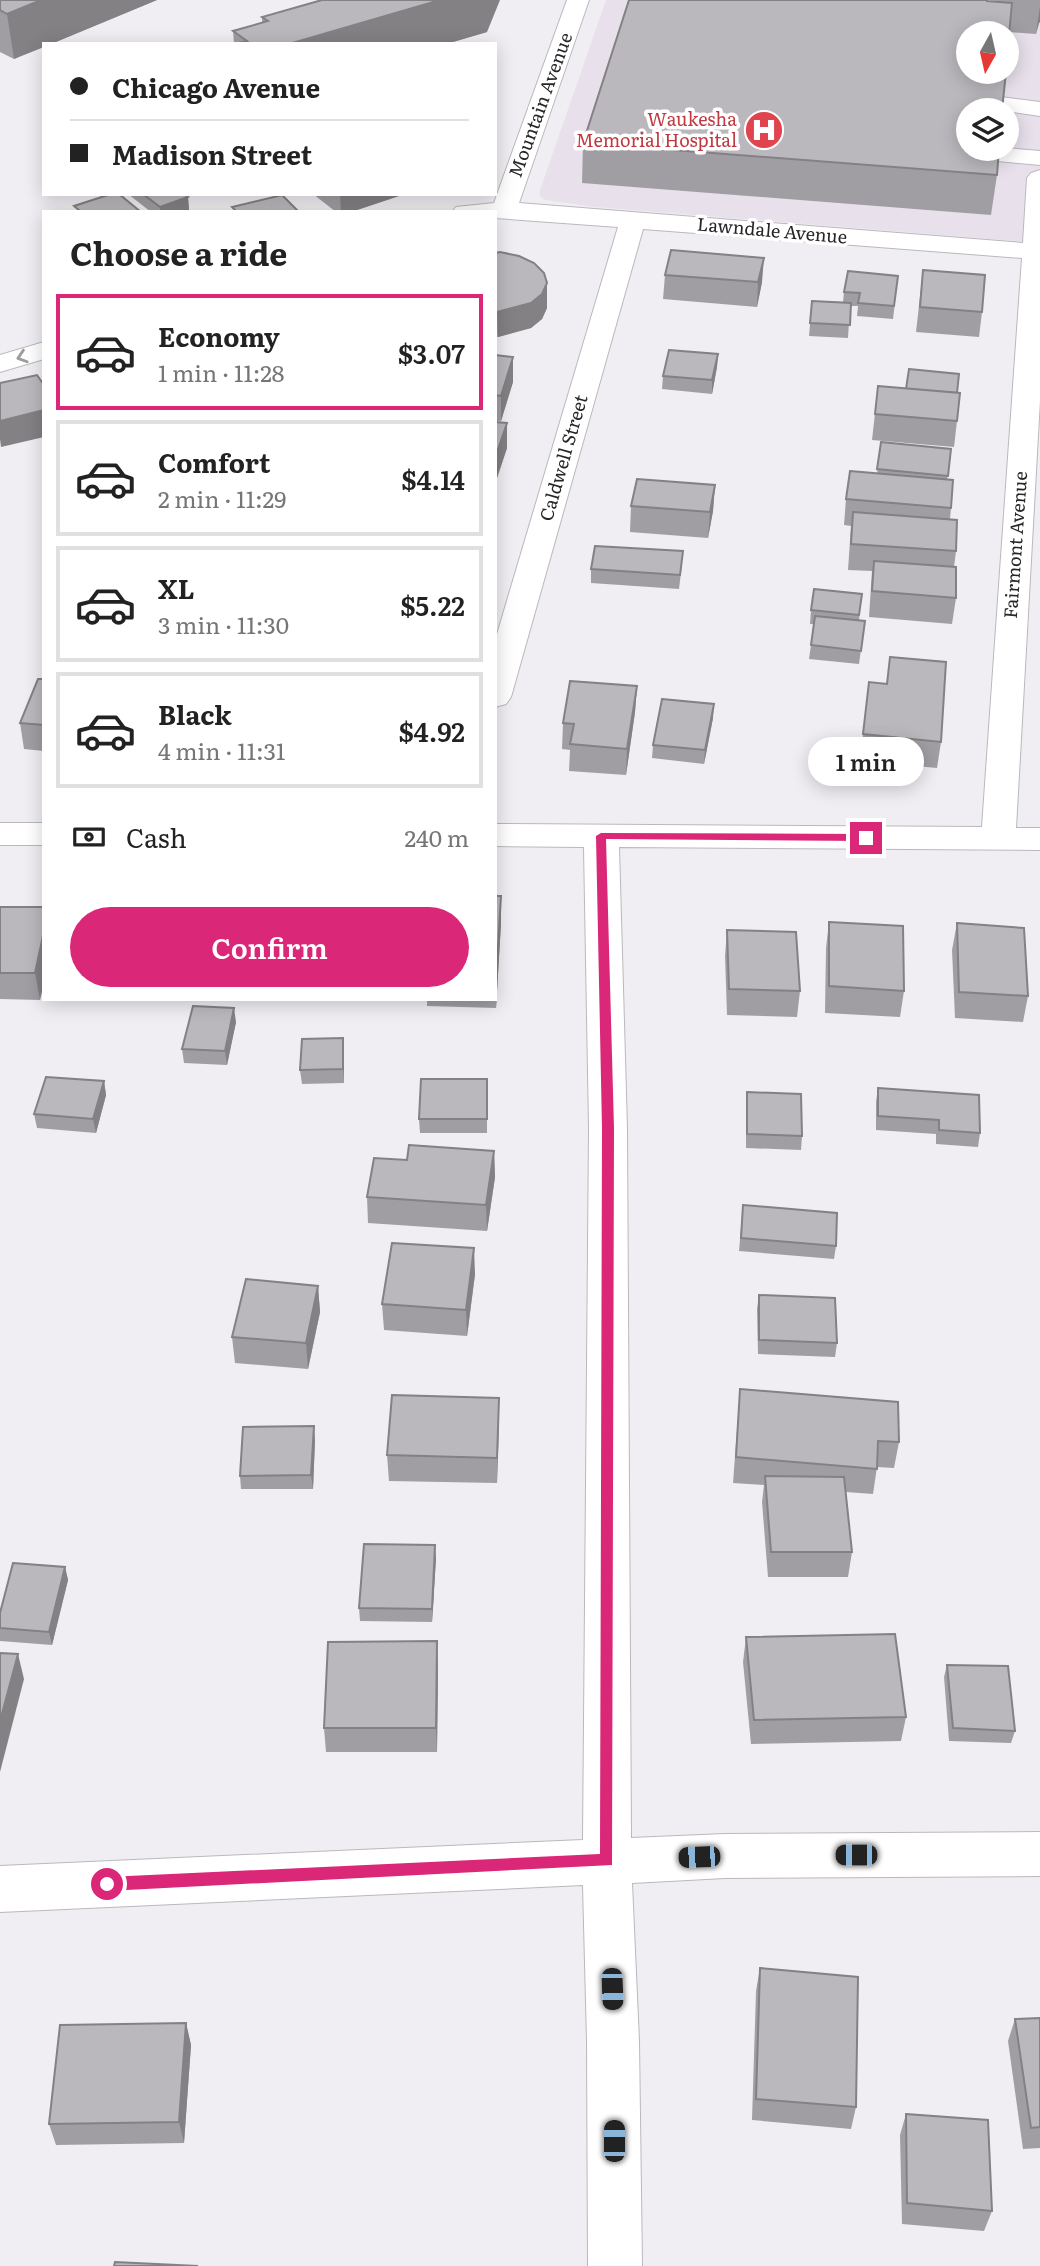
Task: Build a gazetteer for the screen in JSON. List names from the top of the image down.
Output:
{
  "streets": {
    "street": [
      "Mountain Avenue",
      "Lawndale Avenue",
      "Caldwell Street",
      "Fairmont Avenue"
    ]
  },
  "crossings": [
    ["Mountain Avenue", "Lawndale Avenue"],
    ["Lawndale Avenue", "Caldwell Street"],
    ["Lawndale Avenue", "Fairmont Avenue"]
  ],
  "places": {
    "hospital": ["Waukesha Memorial Hospital"]
  },
  "north": "bottom",
  "page": {
    "banner": ["Chicago Avenue", "Madison Street"],
    "heading": "Choose a ride",
    "list": [
      {
        "name": "Economy",
        "note": "1 min · 11:28",
        "value": "$3.07"
      },
      {
        "name": "Comfort",
        "note": "2 min · 11:29",
        "value": "$4.14"
      },
      {
        "name": "XL",
        "note": "3 min · 11:30",
        "value": "$5.22"
      },
      {
        "name": "Black",
        "note": "4 min · 11:31",
        "value": "$4.92"
      }
    ],
    "bubble": "1 min",
    "pay": ["Cash", "240 m"],
    "buttons": "Confirm"
  }
}
